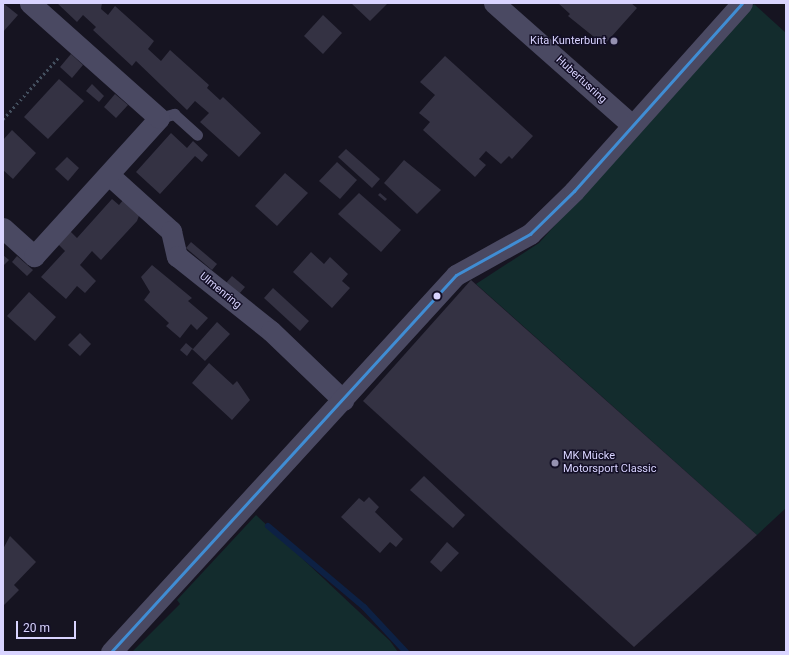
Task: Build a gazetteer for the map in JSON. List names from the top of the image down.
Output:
{
  "streets": {
    "street": ["Hubertusring", "Ulmenring"]
  },
  "places": ["Kita Kunterbunt", "MK Mücke Motorsport Classic"],
  "scale_bar": "20 m"
}
